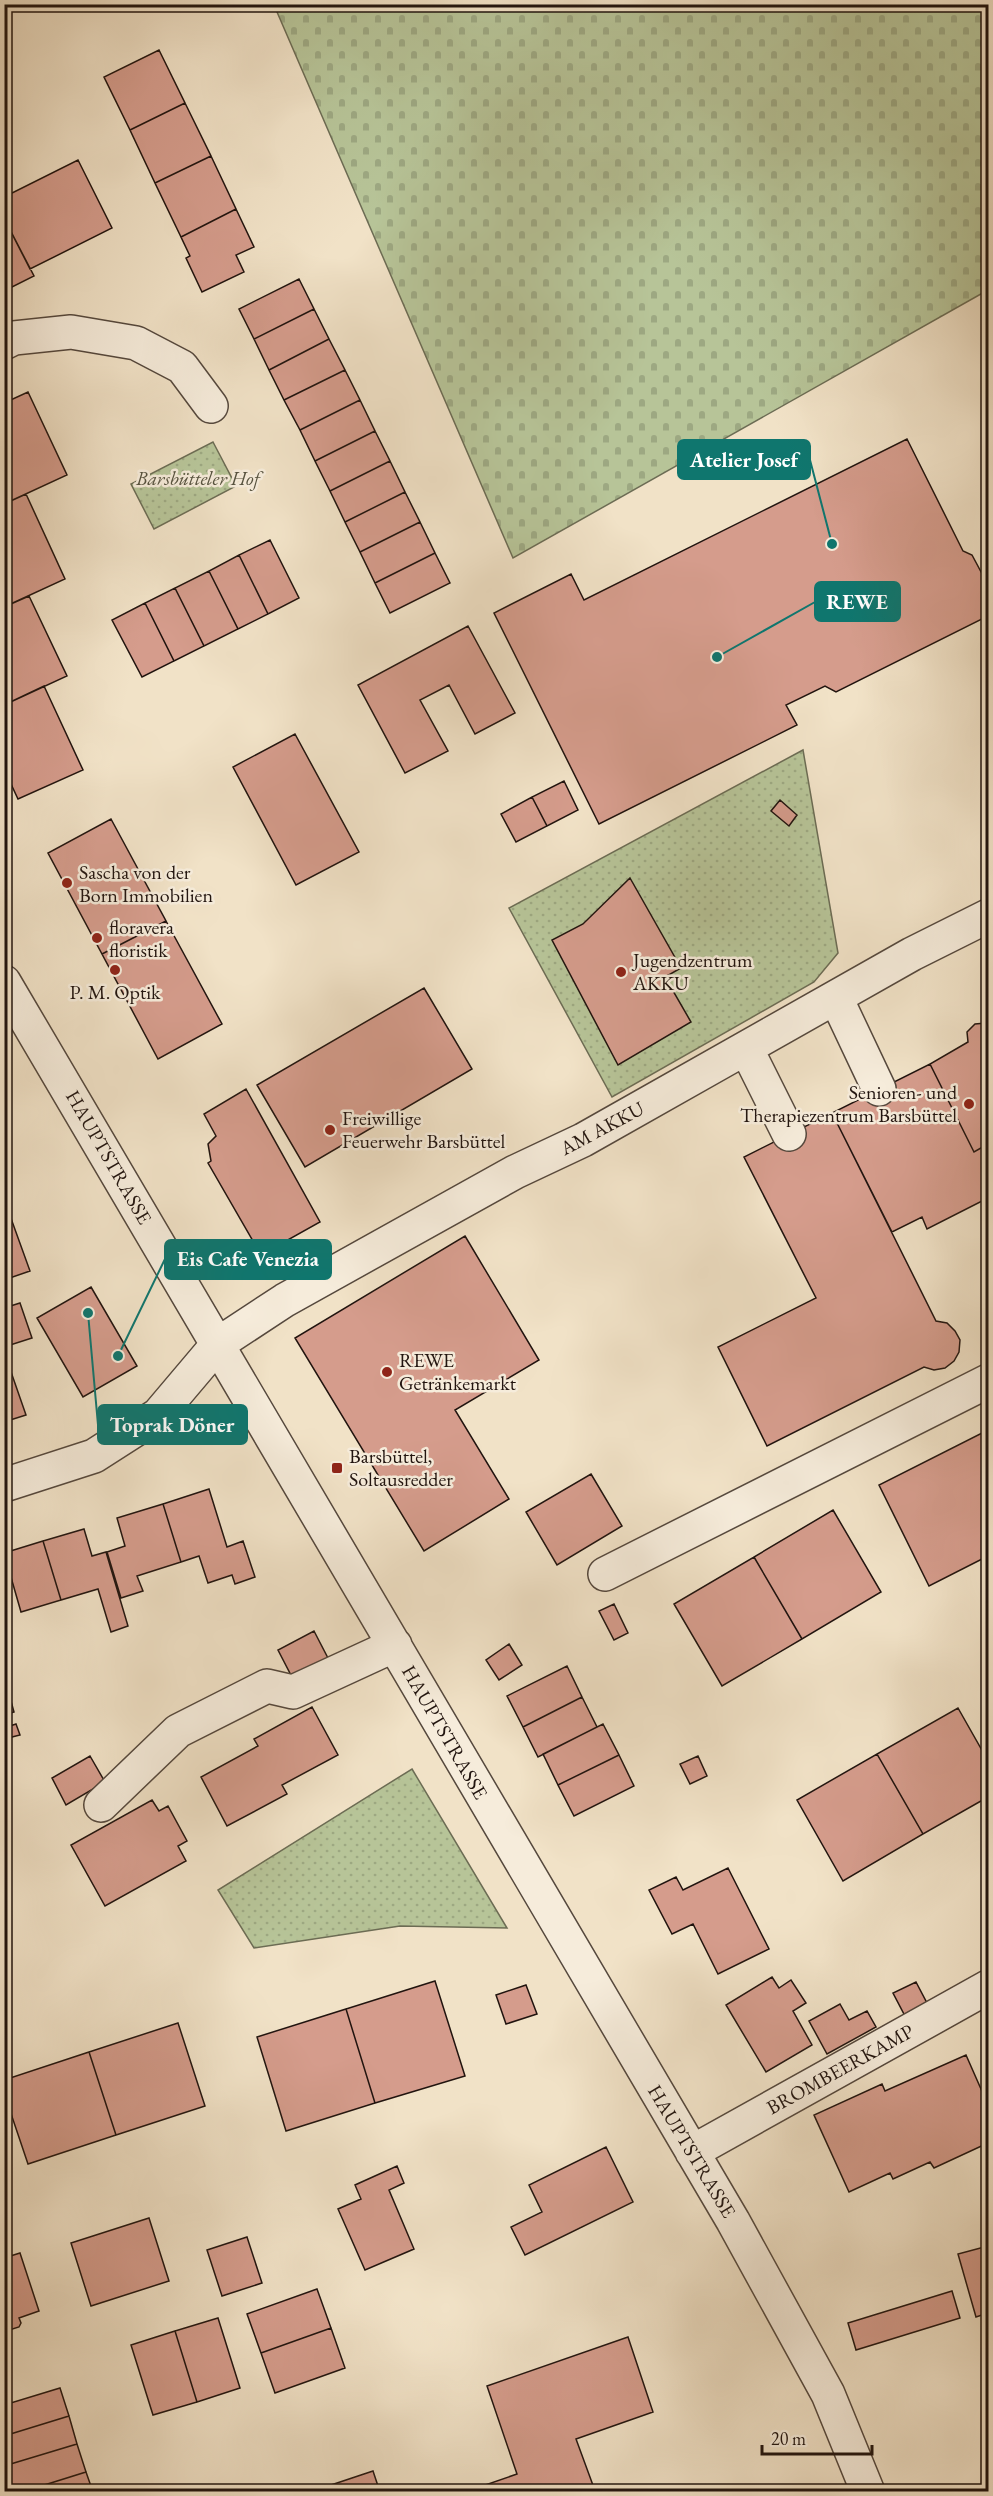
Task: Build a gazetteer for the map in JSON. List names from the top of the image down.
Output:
{
  "streets": {
    "street": ["AM AKKU", "HAUPTSTRASSE", "BROMBEERKAMP"]
  },
  "crossings": [
    ["AM AKKU", "HAUPTSTRASSE"],
    ["HAUPTSTRASSE", "BROMBEERKAMP"]
  ],
  "parks": ["Barsbütteler Hof"],
  "places": {
    "other": [
      "Atelier Josef",
      "REWE",
      "Sascha von der Born Immobilien",
      "floravera floristik",
      "P. M. Optik",
      "Jugendzentrum AKKU",
      "Senioren- und Therapiezentrum Barsbüttel",
      "Freiwillige Feuerwehr Barsbüttel",
      "Toprak Döner",
      "Eis Cafe Venezia",
      "REWE Getränkemarkt"
    ],
    "transit": ["Barsbüttel, Soltausredder"]
  },
  "scale_bar": "20 m"
}
